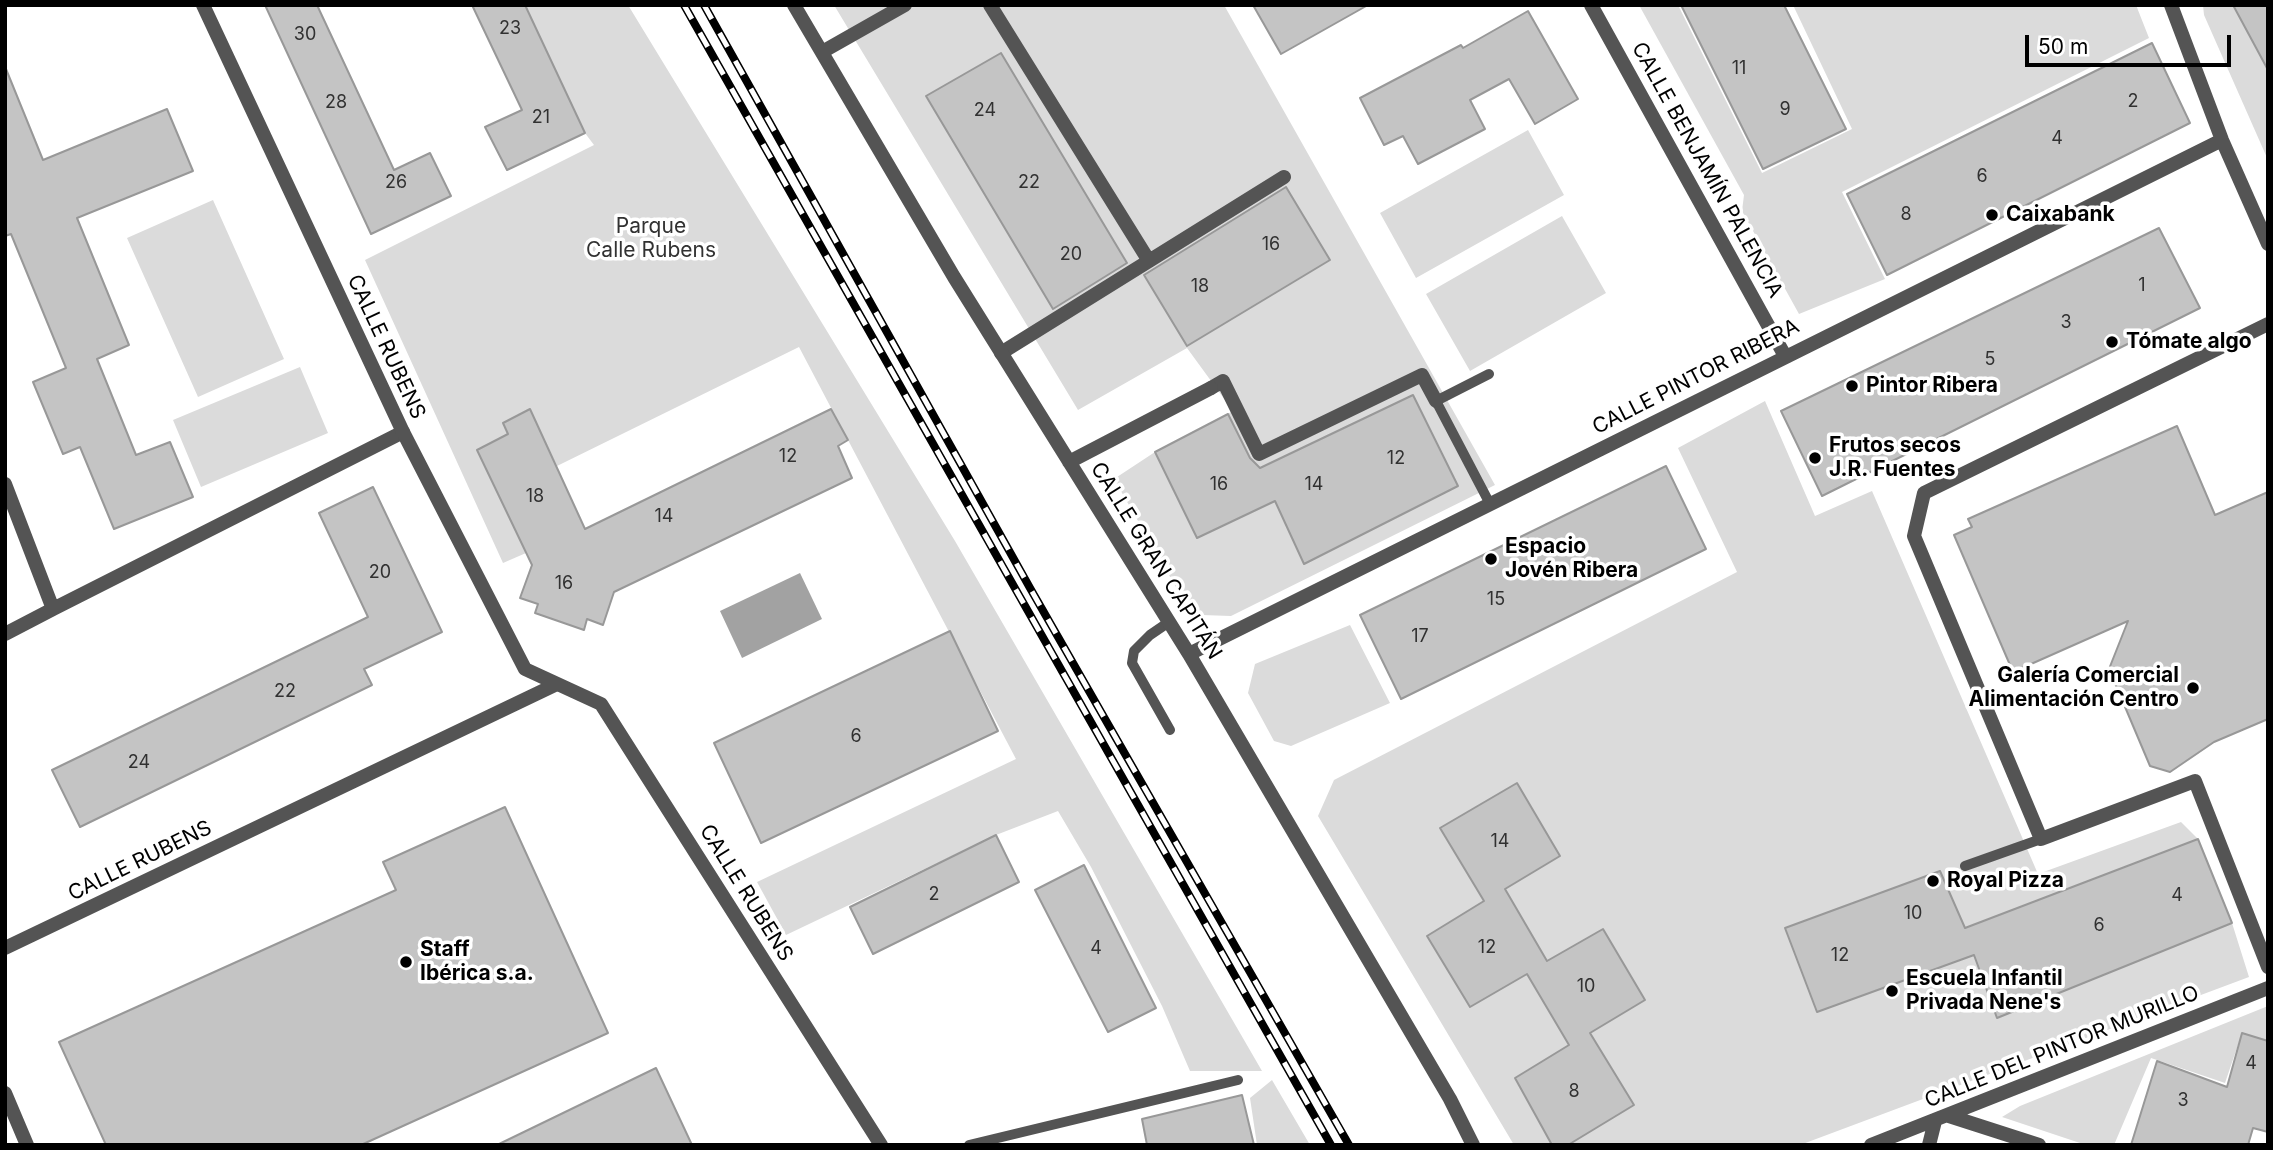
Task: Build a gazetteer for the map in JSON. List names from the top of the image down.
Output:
{
  "streets": {
    "street": [
      "CALLE BENJAMÍN PALENCIA",
      "CALLE RUBENS",
      "CALLE PINTOR RIBERA",
      "CALLE GRAN CAPITÁN",
      "CALLE DEL PINTOR MURILLO"
    ]
  },
  "crossings": [
    ["CALLE BENJAMÍN PALENCIA", "CALLE PINTOR RIBERA"],
    ["CALLE PINTOR RIBERA", "CALLE GRAN CAPITÁN"]
  ],
  "parks": ["Parque Calle Rubens"],
  "places": [
    "Caixabank",
    "Tómate algo",
    "Pintor Ribera",
    "Frutos secos J.R. Fuentes",
    "Espacio Jovén Ribera",
    "Galería Comercial Alimentación Centro",
    "Royal Pizza",
    "Staff Ibérica s.a.",
    "Escuela Infantil Privada Nene's"
  ],
  "house_numbers": [
    "23",
    "30",
    "11",
    "2",
    "28",
    "9",
    "24",
    "21",
    "4",
    "6",
    "26",
    "22",
    "8",
    "16",
    "20",
    "1",
    "18",
    "3",
    "5",
    "12",
    "12",
    "16",
    "14",
    "18",
    "14",
    "20",
    "16",
    "15",
    "17",
    "22",
    "6",
    "24",
    "14",
    "2",
    "4",
    "10",
    "6",
    "12",
    "4",
    "12",
    "10",
    "4",
    "8",
    "3"
  ],
  "scale_bar": "50 m"
}
